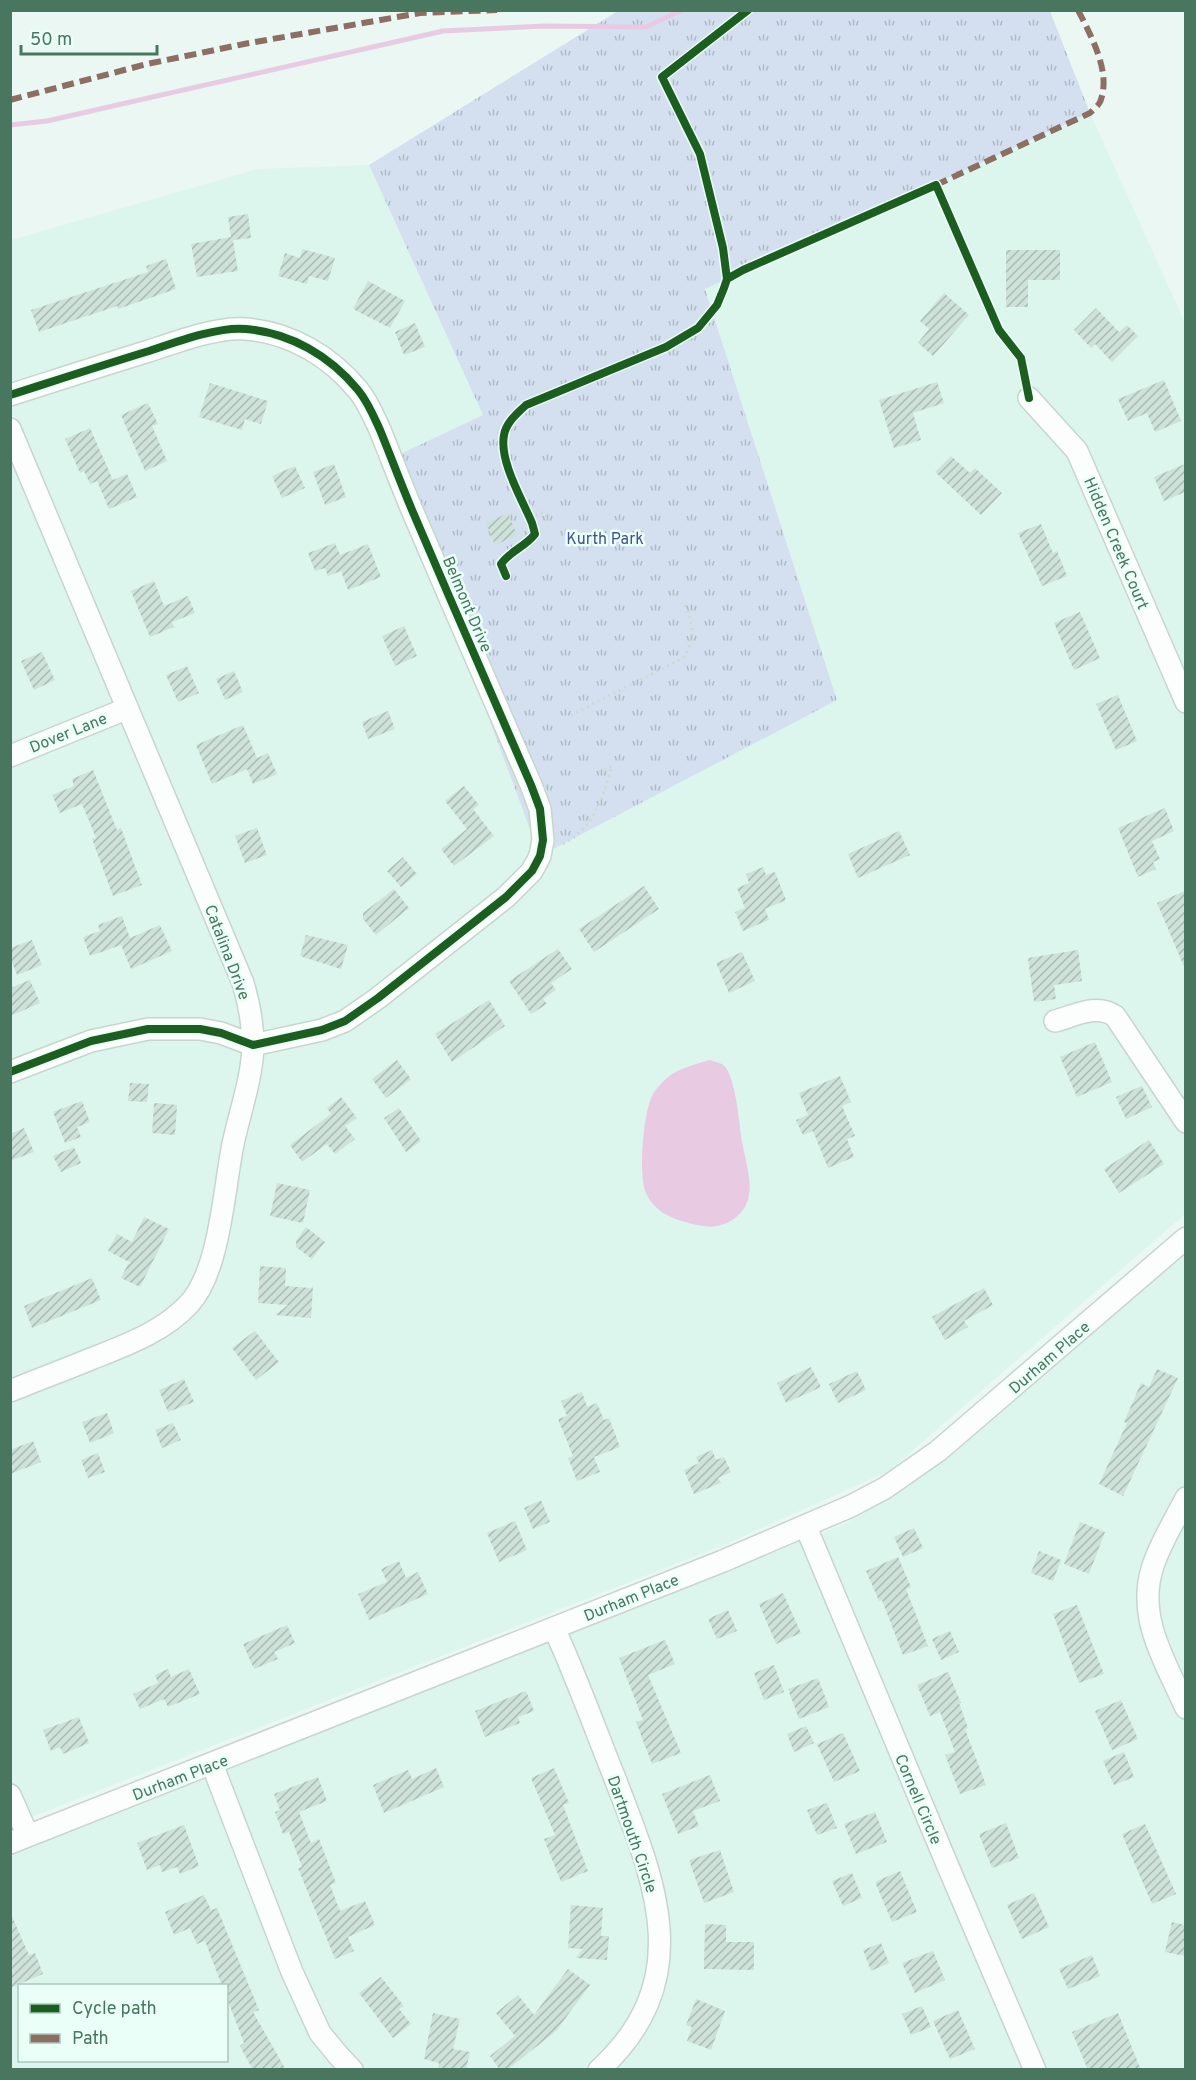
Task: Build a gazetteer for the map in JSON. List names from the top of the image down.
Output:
{
  "streets": {
    "street": [
      "Hidden Creek Court",
      "Belmont Drive",
      "Dover Lane",
      "Catalina Drive",
      "Durham Place",
      "Cornell Circle",
      "Dartmouth Circle"
    ]
  },
  "crossings": [
    ["Belmont Drive", "Catalina Drive"],
    ["Dover Lane", "Catalina Drive"],
    ["Durham Place", "Cornell Circle"],
    ["Durham Place", "Dartmouth Circle"]
  ],
  "parks": ["Kurth Park"],
  "legend": ["Cycle path", "Path"],
  "scale_bar": "50 m"
}
